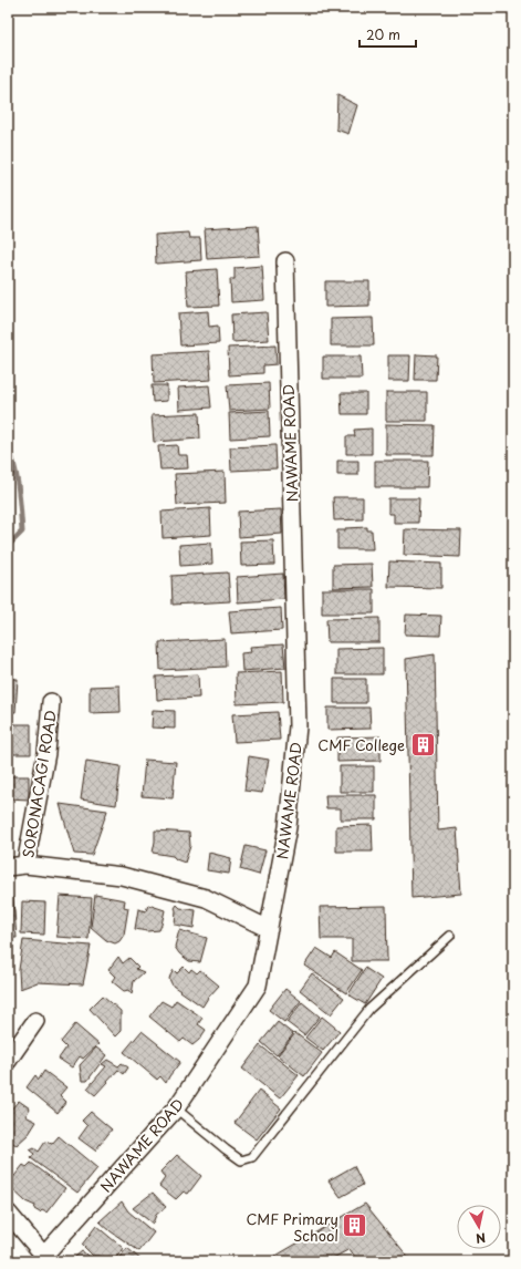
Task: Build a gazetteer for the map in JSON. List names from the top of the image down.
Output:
{
  "streets": {
    "street": ["NAWAME ROAD", "SORONACAGI ROAD"]
  },
  "places": {
    "building": ["CMF College", "CMF Primary School"]
  },
  "scale_bar": "20 m",
  "north": "bottom"
}
